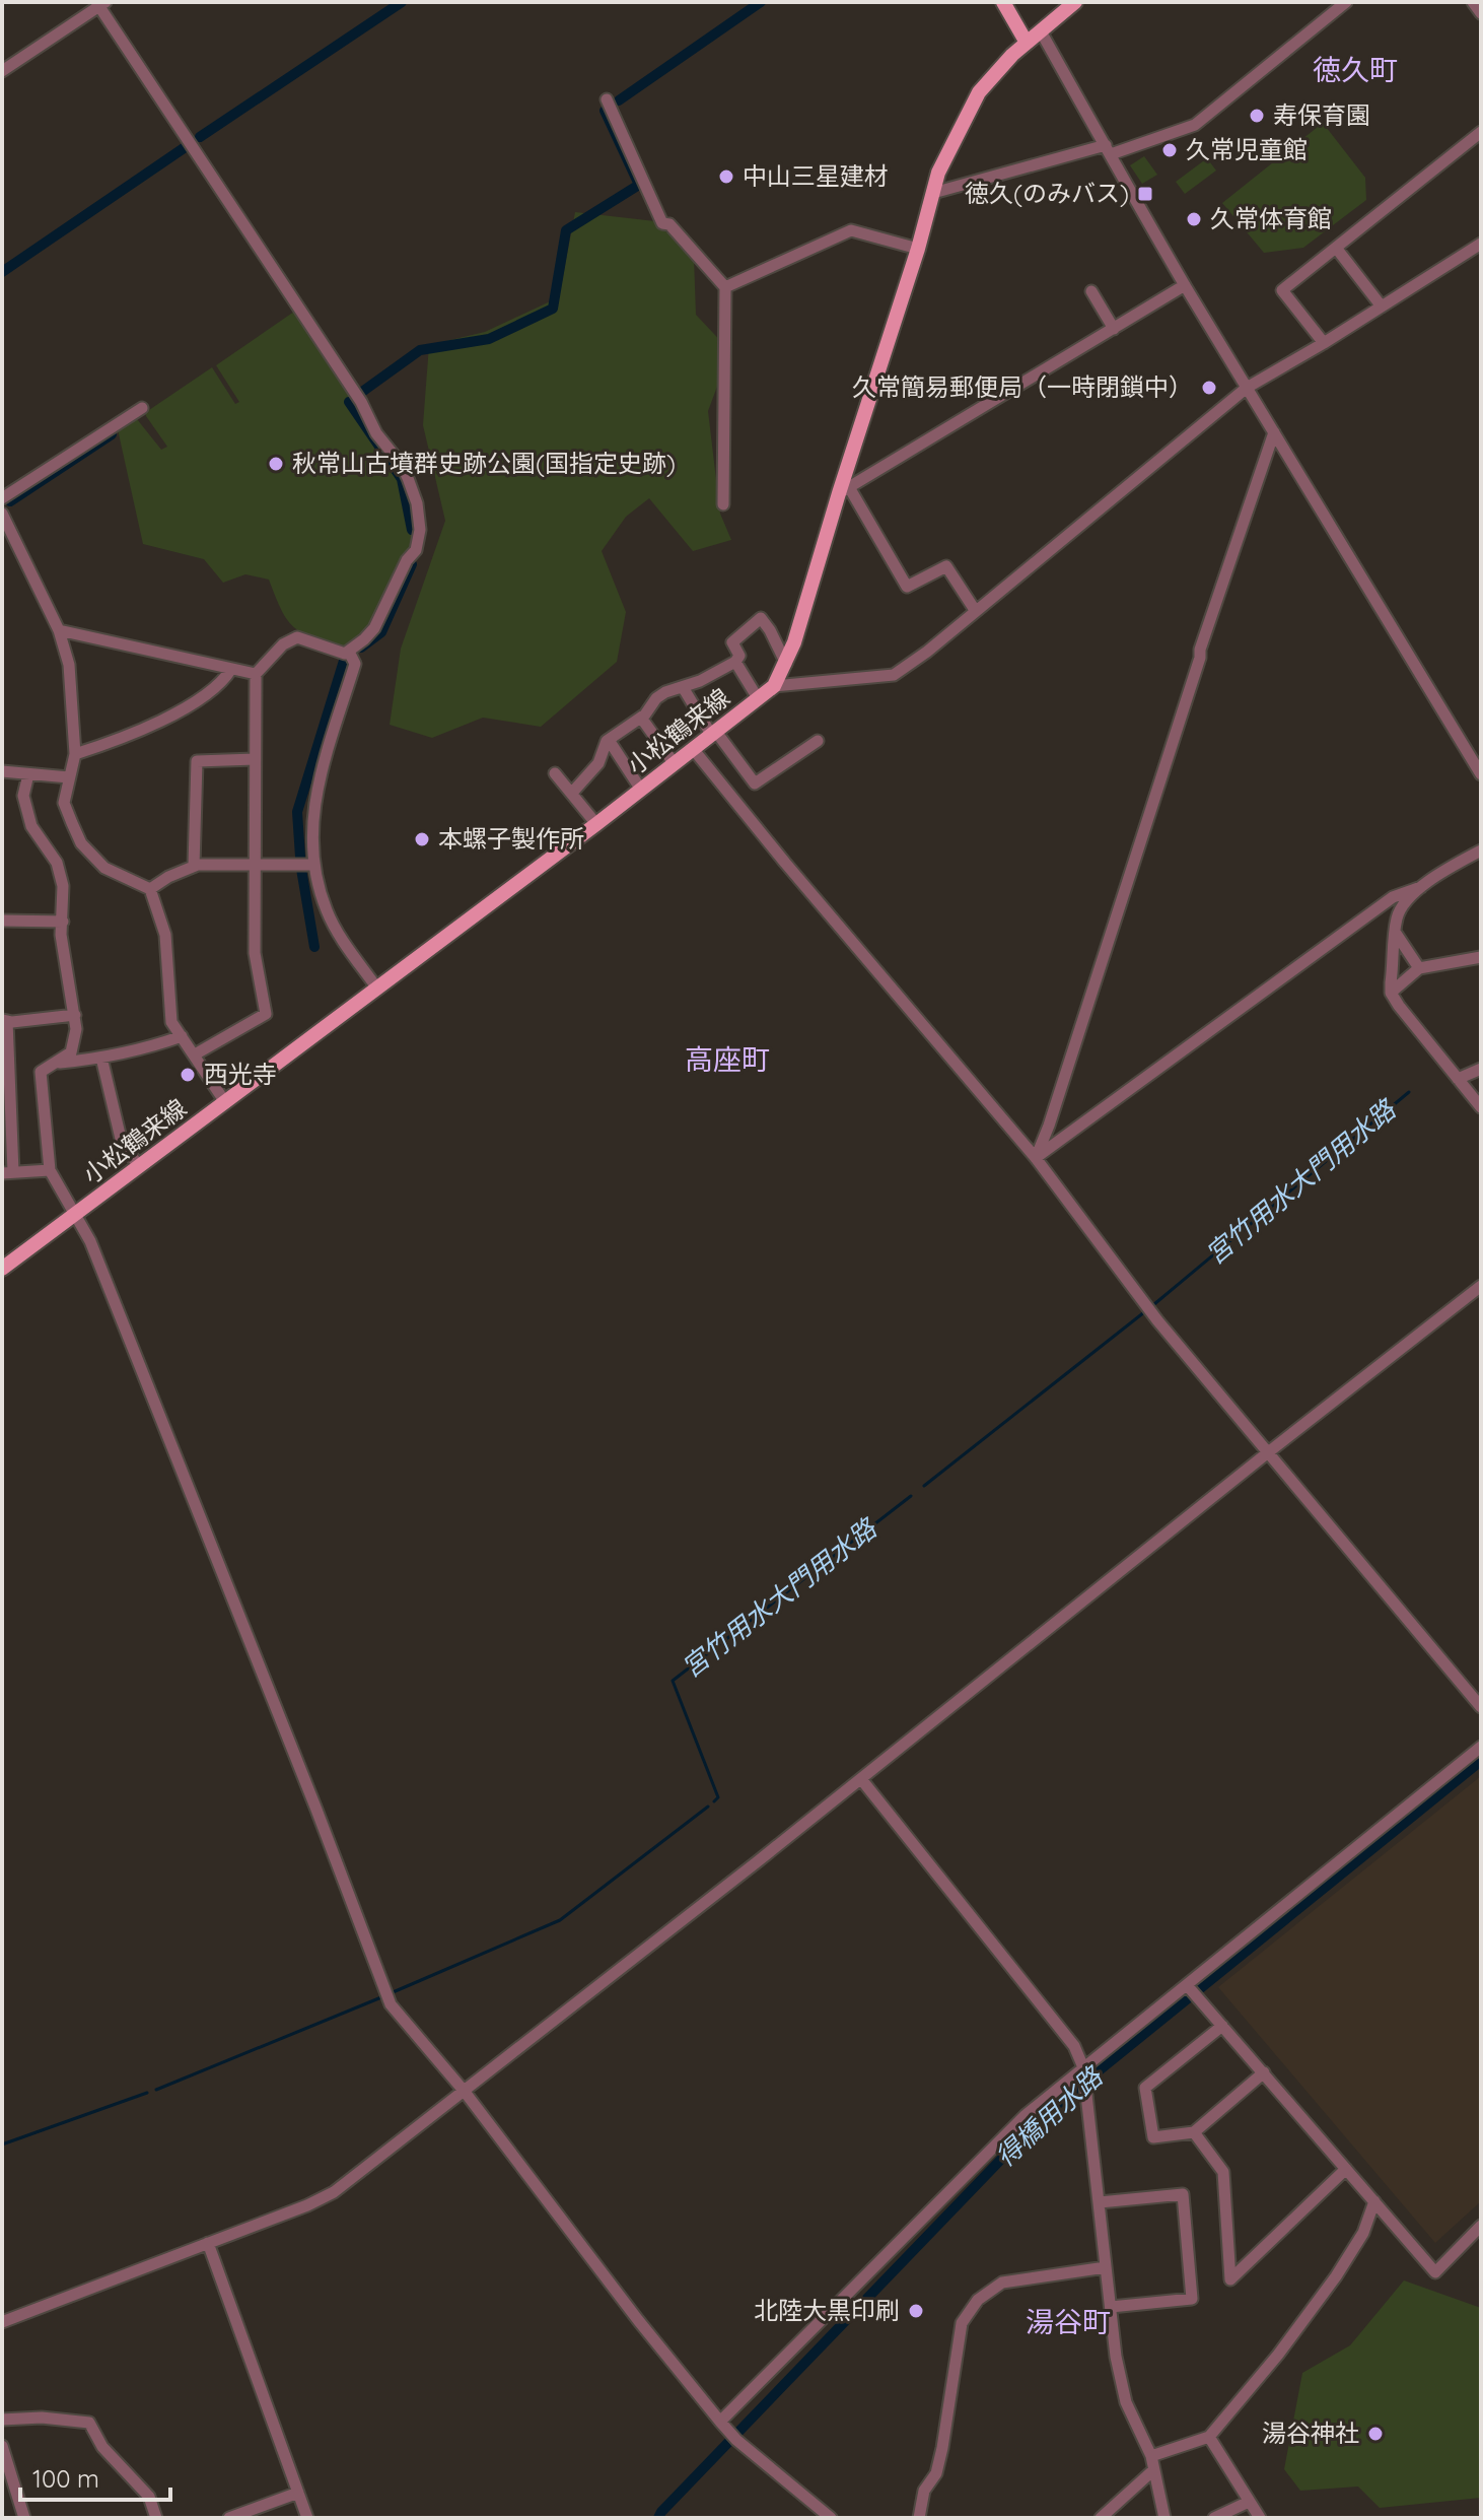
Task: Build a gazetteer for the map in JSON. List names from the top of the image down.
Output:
{
  "streets": {
    "main road": ["小松鶴来線"]
  },
  "districts": ["徳久町", "高座町", "湯谷町"],
  "water": ["宮竹用水大門用水路", "得橋用水路"],
  "places": {
    "other": [
      "寿保育園",
      "久常児童館",
      "中山三星建材",
      "久常体育館",
      "久常簡易郵便局（一時閉鎖中）",
      "秋常山古墳群史跡公園(国指定史跡)",
      "本螺子製作所",
      "西光寺",
      "北陸大黒印刷",
      "湯谷神社"
    ],
    "transit": ["徳久(のみバス)"]
  },
  "scale_bar": "100 m"
}
